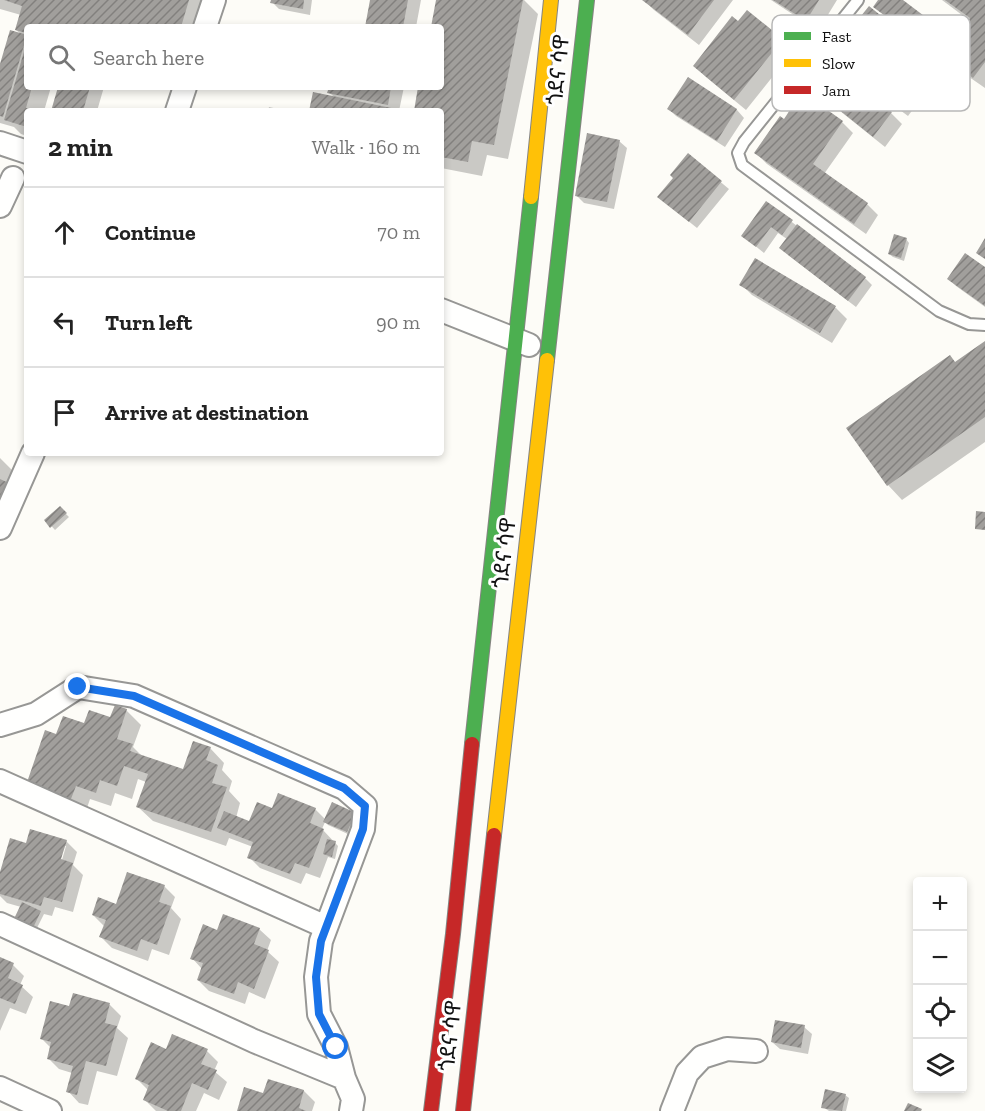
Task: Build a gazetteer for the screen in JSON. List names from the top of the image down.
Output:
{
  "streets": {
    "main road": ["ጎደና ሳዋ"]
  },
  "legend": ["Fast", "Slow", "Jam"],
  "page": {
    "search": "Search here",
    "heading": ["2 min", "Walk · 160 m"],
    "list": [
      ["Continue", "70 m"],
      ["Turn left", "90 m"],
      "Arrive at destination"
    ],
    "map_buttons": ["+", "−"]
  }
}
